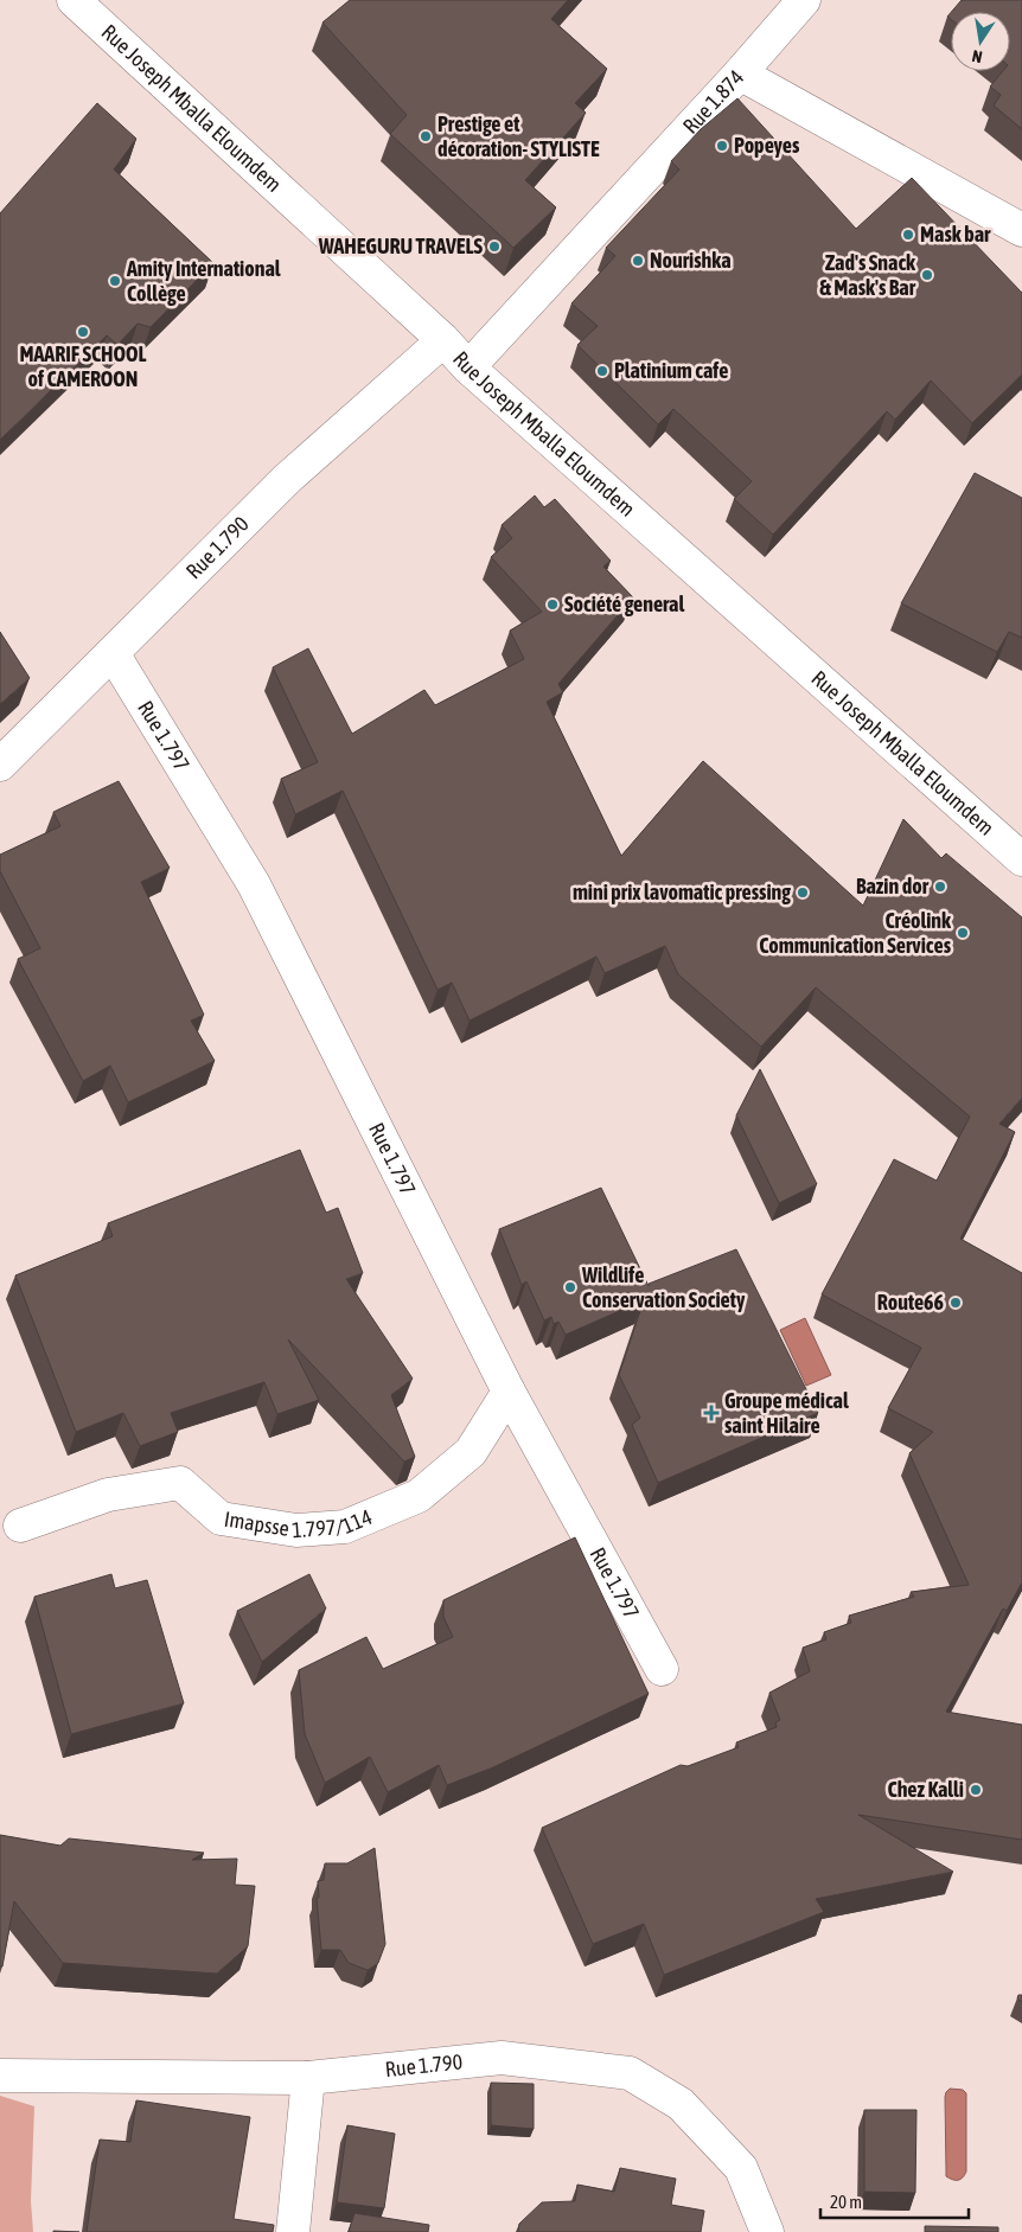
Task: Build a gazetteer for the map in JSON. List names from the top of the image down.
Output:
{
  "streets": {
    "street": [
      "Rue Joseph Mballa Eloumdem",
      "Rue 1.874",
      "Rue 1.790",
      "Rue 1.797",
      "Imapsse 1.797/114"
    ]
  },
  "crossings": [
    ["Rue Joseph Mballa Eloumdem", "Rue 1.874"],
    ["Rue Joseph Mballa Eloumdem", "Rue 1.790"],
    ["Rue 1.790", "Rue 1.797"],
    ["Rue 1.797", "Imapsse 1.797/114"]
  ],
  "places": {
    "other": [
      "Prestige et décoration- STYLISTE",
      "Popeyes",
      "Mask bar",
      "WAHEGURU TRAVELS",
      "Nourishka",
      "Zad's Snack & Mask's Bar",
      "Amity International Collège",
      "MAARIF SCHOOL of CAMEROON",
      "Platinium cafe",
      "Société general",
      "Bazin dor",
      "mini prix lavomatic pressing",
      "Créolink Communication Services",
      "Wildlife Conservation Society",
      "Route66",
      "Chez Kalli"
    ],
    "health": ["Groupe médical saint Hilaire"]
  },
  "scale_bar": "20 m",
  "north": "bottom"
}
